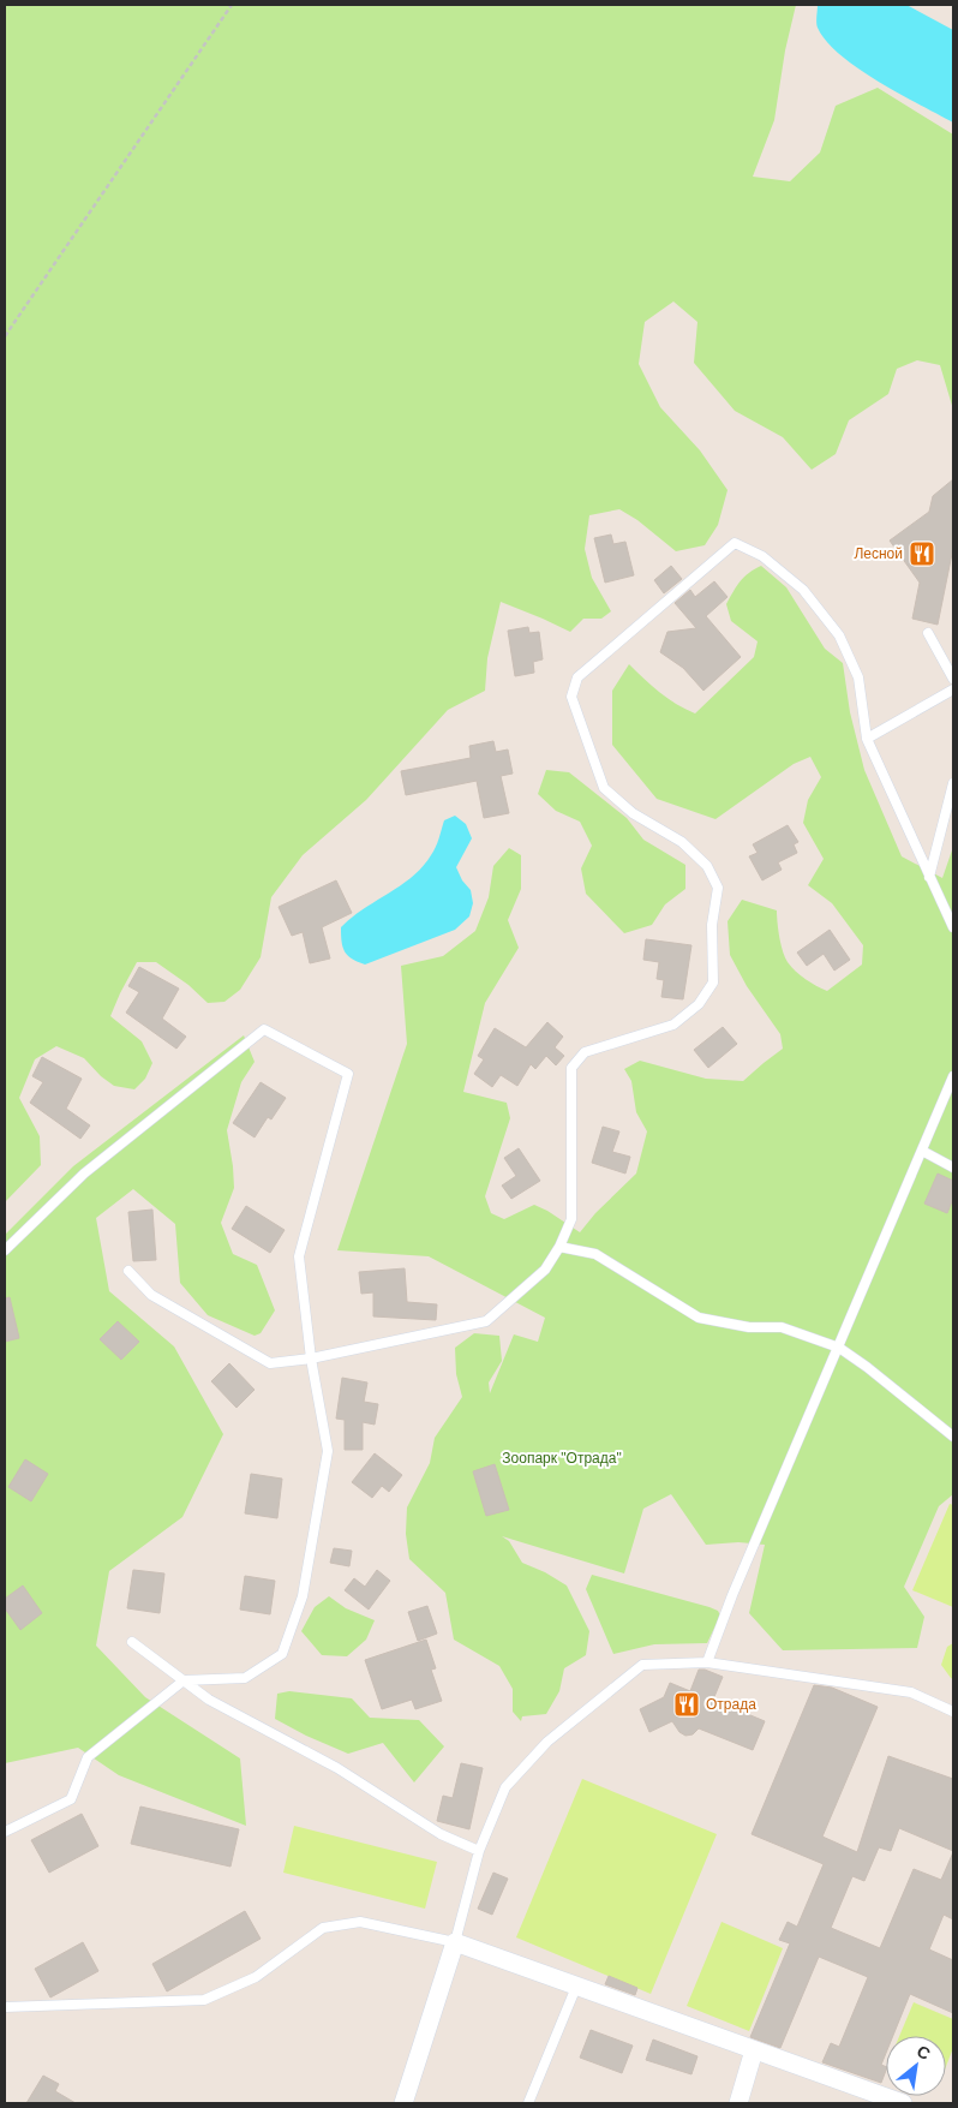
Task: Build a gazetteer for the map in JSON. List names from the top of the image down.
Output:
{
  "parks": ["Зоопарк \"Отрада\""],
  "places": {
    "restaurant": ["Лесной", "Отрада"]
  },
  "north": "top right"
}
